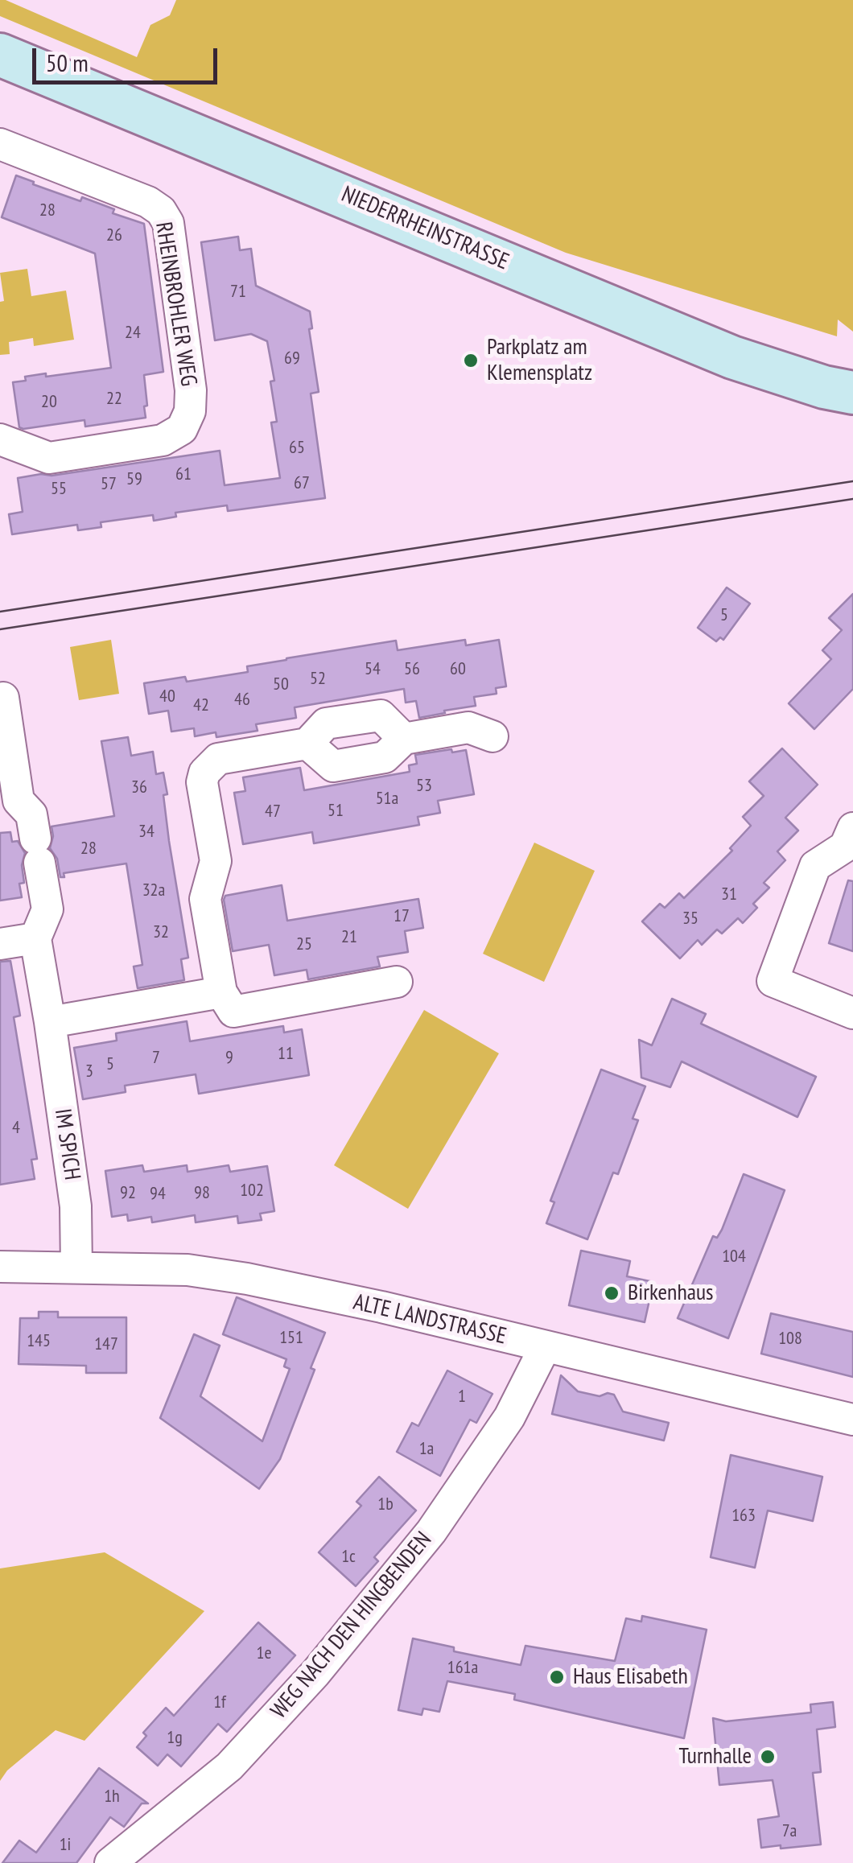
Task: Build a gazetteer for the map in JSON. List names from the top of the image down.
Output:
{
  "streets": {
    "main road": ["NIEDERRHEINSTRASSE"],
    "street": [
      "RHEINBROHLER WEG",
      "IM SPICH",
      "ALTE LANDSTRASSE",
      "WEG NACH DEN HINGBENDEN"
    ]
  },
  "crossings": [
    ["IM SPICH", "ALTE LANDSTRASSE"],
    ["ALTE LANDSTRASSE", "WEG NACH DEN HINGBENDEN"]
  ],
  "places": [
    "Parkplatz am Klemensplatz",
    "Birkenhaus",
    "Haus Elisabeth",
    "Turnhalle"
  ],
  "house_numbers": [
    "28",
    "26",
    "71",
    "24",
    "69",
    "22",
    "20",
    "65",
    "61",
    "59",
    "67",
    "57",
    "55",
    "5",
    "54",
    "56",
    "60",
    "52",
    "50",
    "40",
    "46",
    "42",
    "53",
    "36",
    "51a",
    "51",
    "47",
    "34",
    "28",
    "32a",
    "31",
    "17",
    "35",
    "32",
    "21",
    "25",
    "11",
    "7",
    "9",
    "5",
    "3",
    "4",
    "102",
    "92",
    "98",
    "94",
    "104",
    "151",
    "108",
    "145",
    "147",
    "1",
    "1a",
    "1b",
    "163",
    "1c",
    "1e",
    "161a",
    "1f",
    "1g",
    "1h",
    "7a",
    "1i"
  ],
  "scale_bar": "50 m"
}
